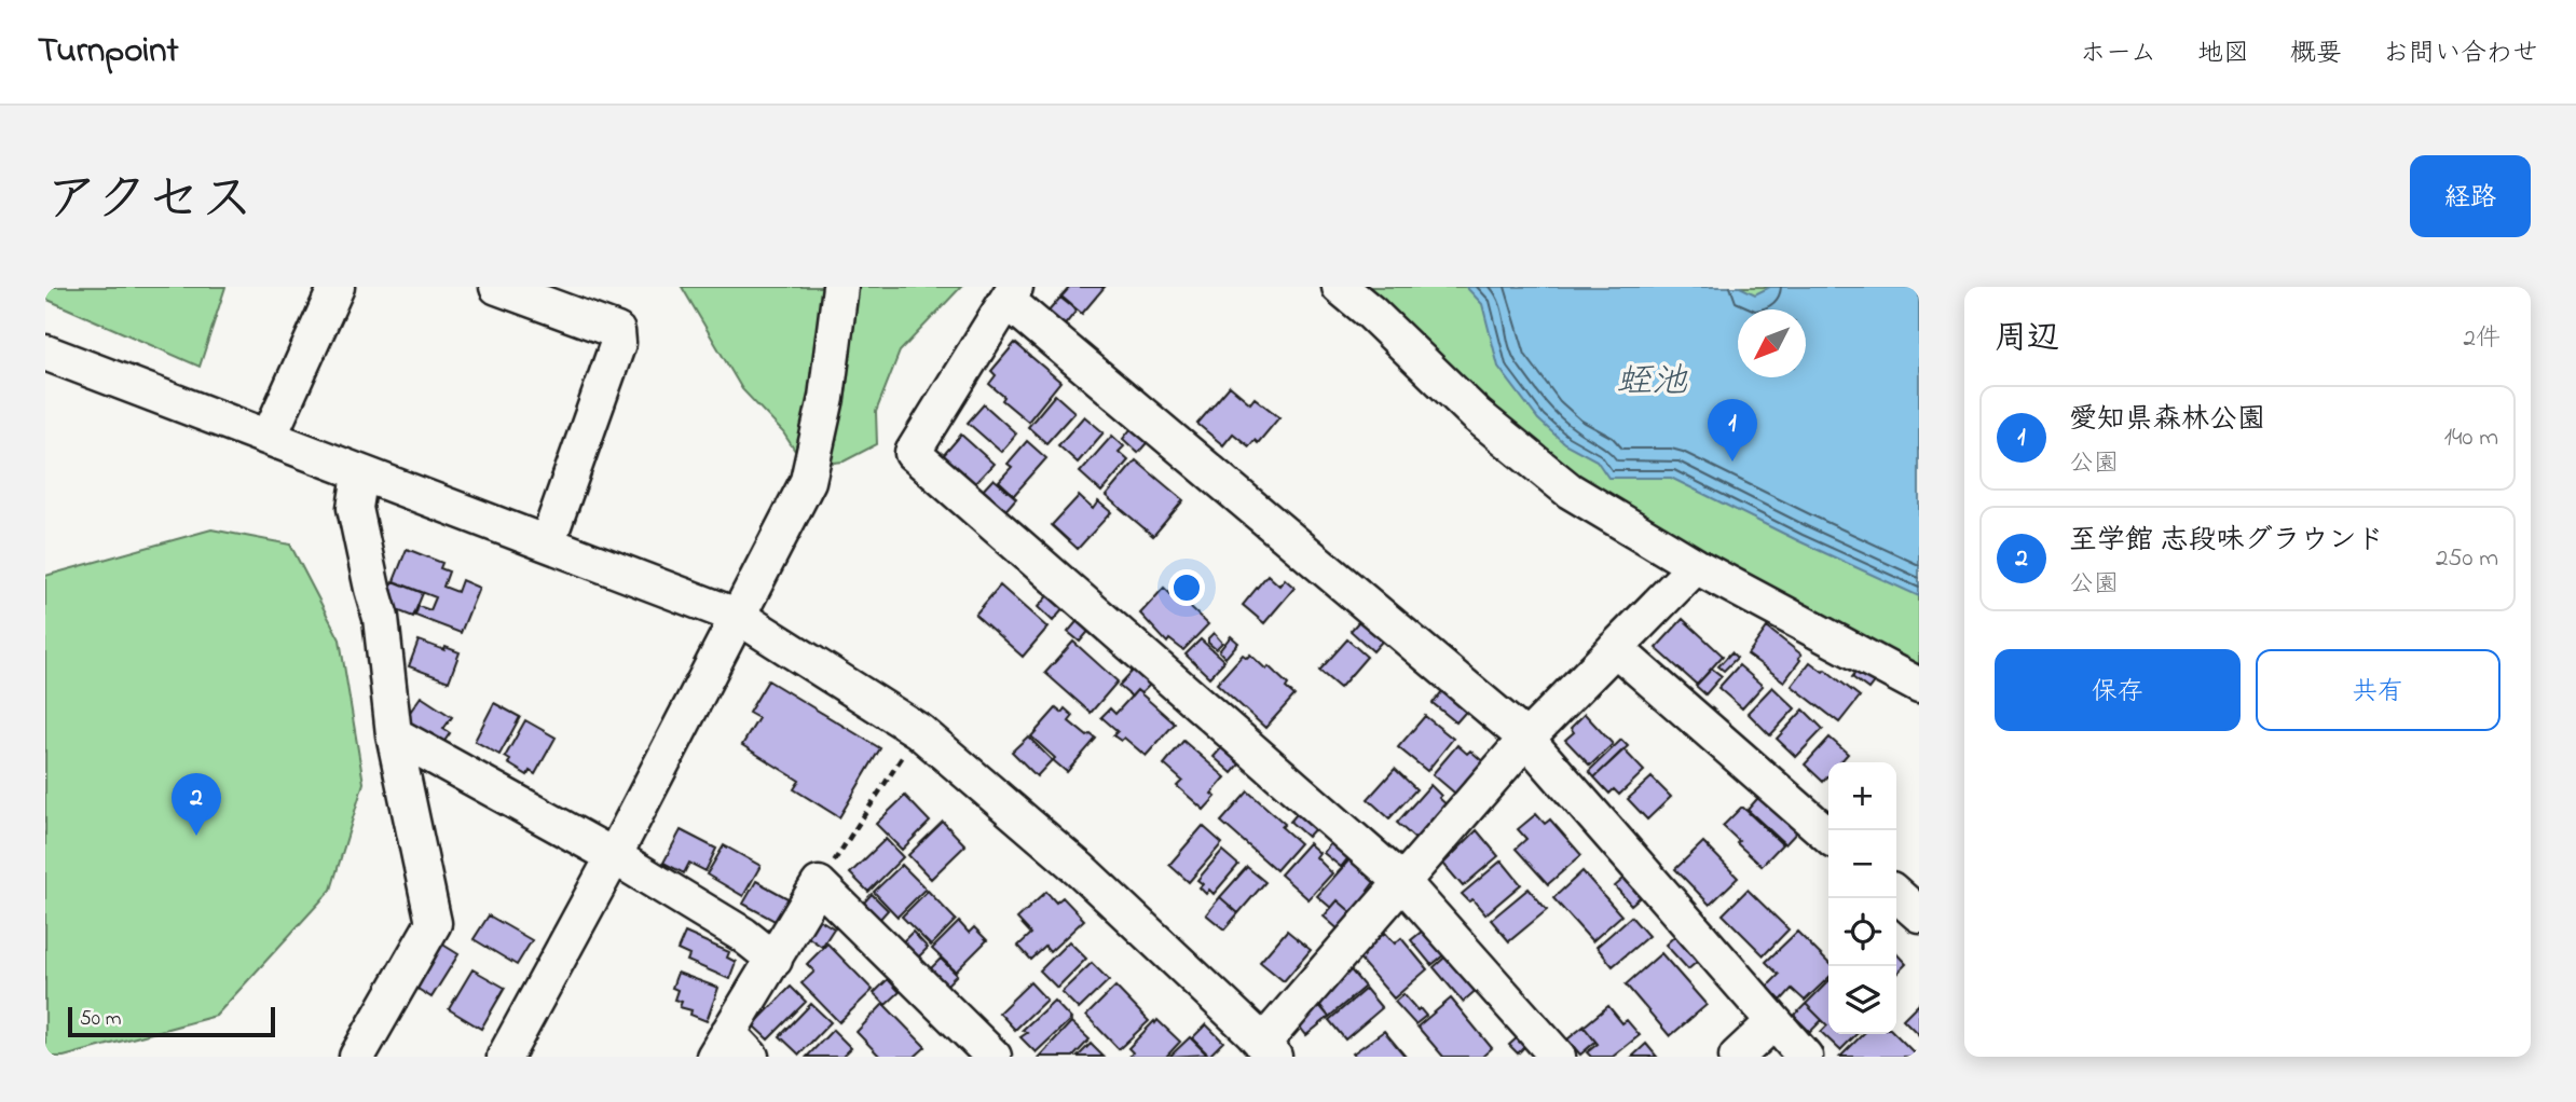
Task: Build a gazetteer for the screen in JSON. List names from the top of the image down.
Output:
{
  "water": ["蛭池"],
  "scale_bar": "50 m",
  "north": "bottom left",
  "page": {
    "header": "Turnpoint",
    "nav": [
      "ホーム",
      "地図",
      "概要",
      "お問い合わせ"
    ],
    "title": "アクセス",
    "buttons": [
      "経路",
      ["保存", "共有"]
    ],
    "heading": ["周辺", "2件"],
    "list": [
      {
        "mark": "1",
        "name": "愛知県森林公園",
        "note": "公園",
        "value": "140 m"
      },
      {
        "mark": "2",
        "name": "至学館 志段味グラウンド",
        "note": "公園",
        "value": "250 m"
      }
    ],
    "pins": ["1", "2"],
    "map_buttons": ["+", "−"],
    "scale": "50 m"
  }
}
